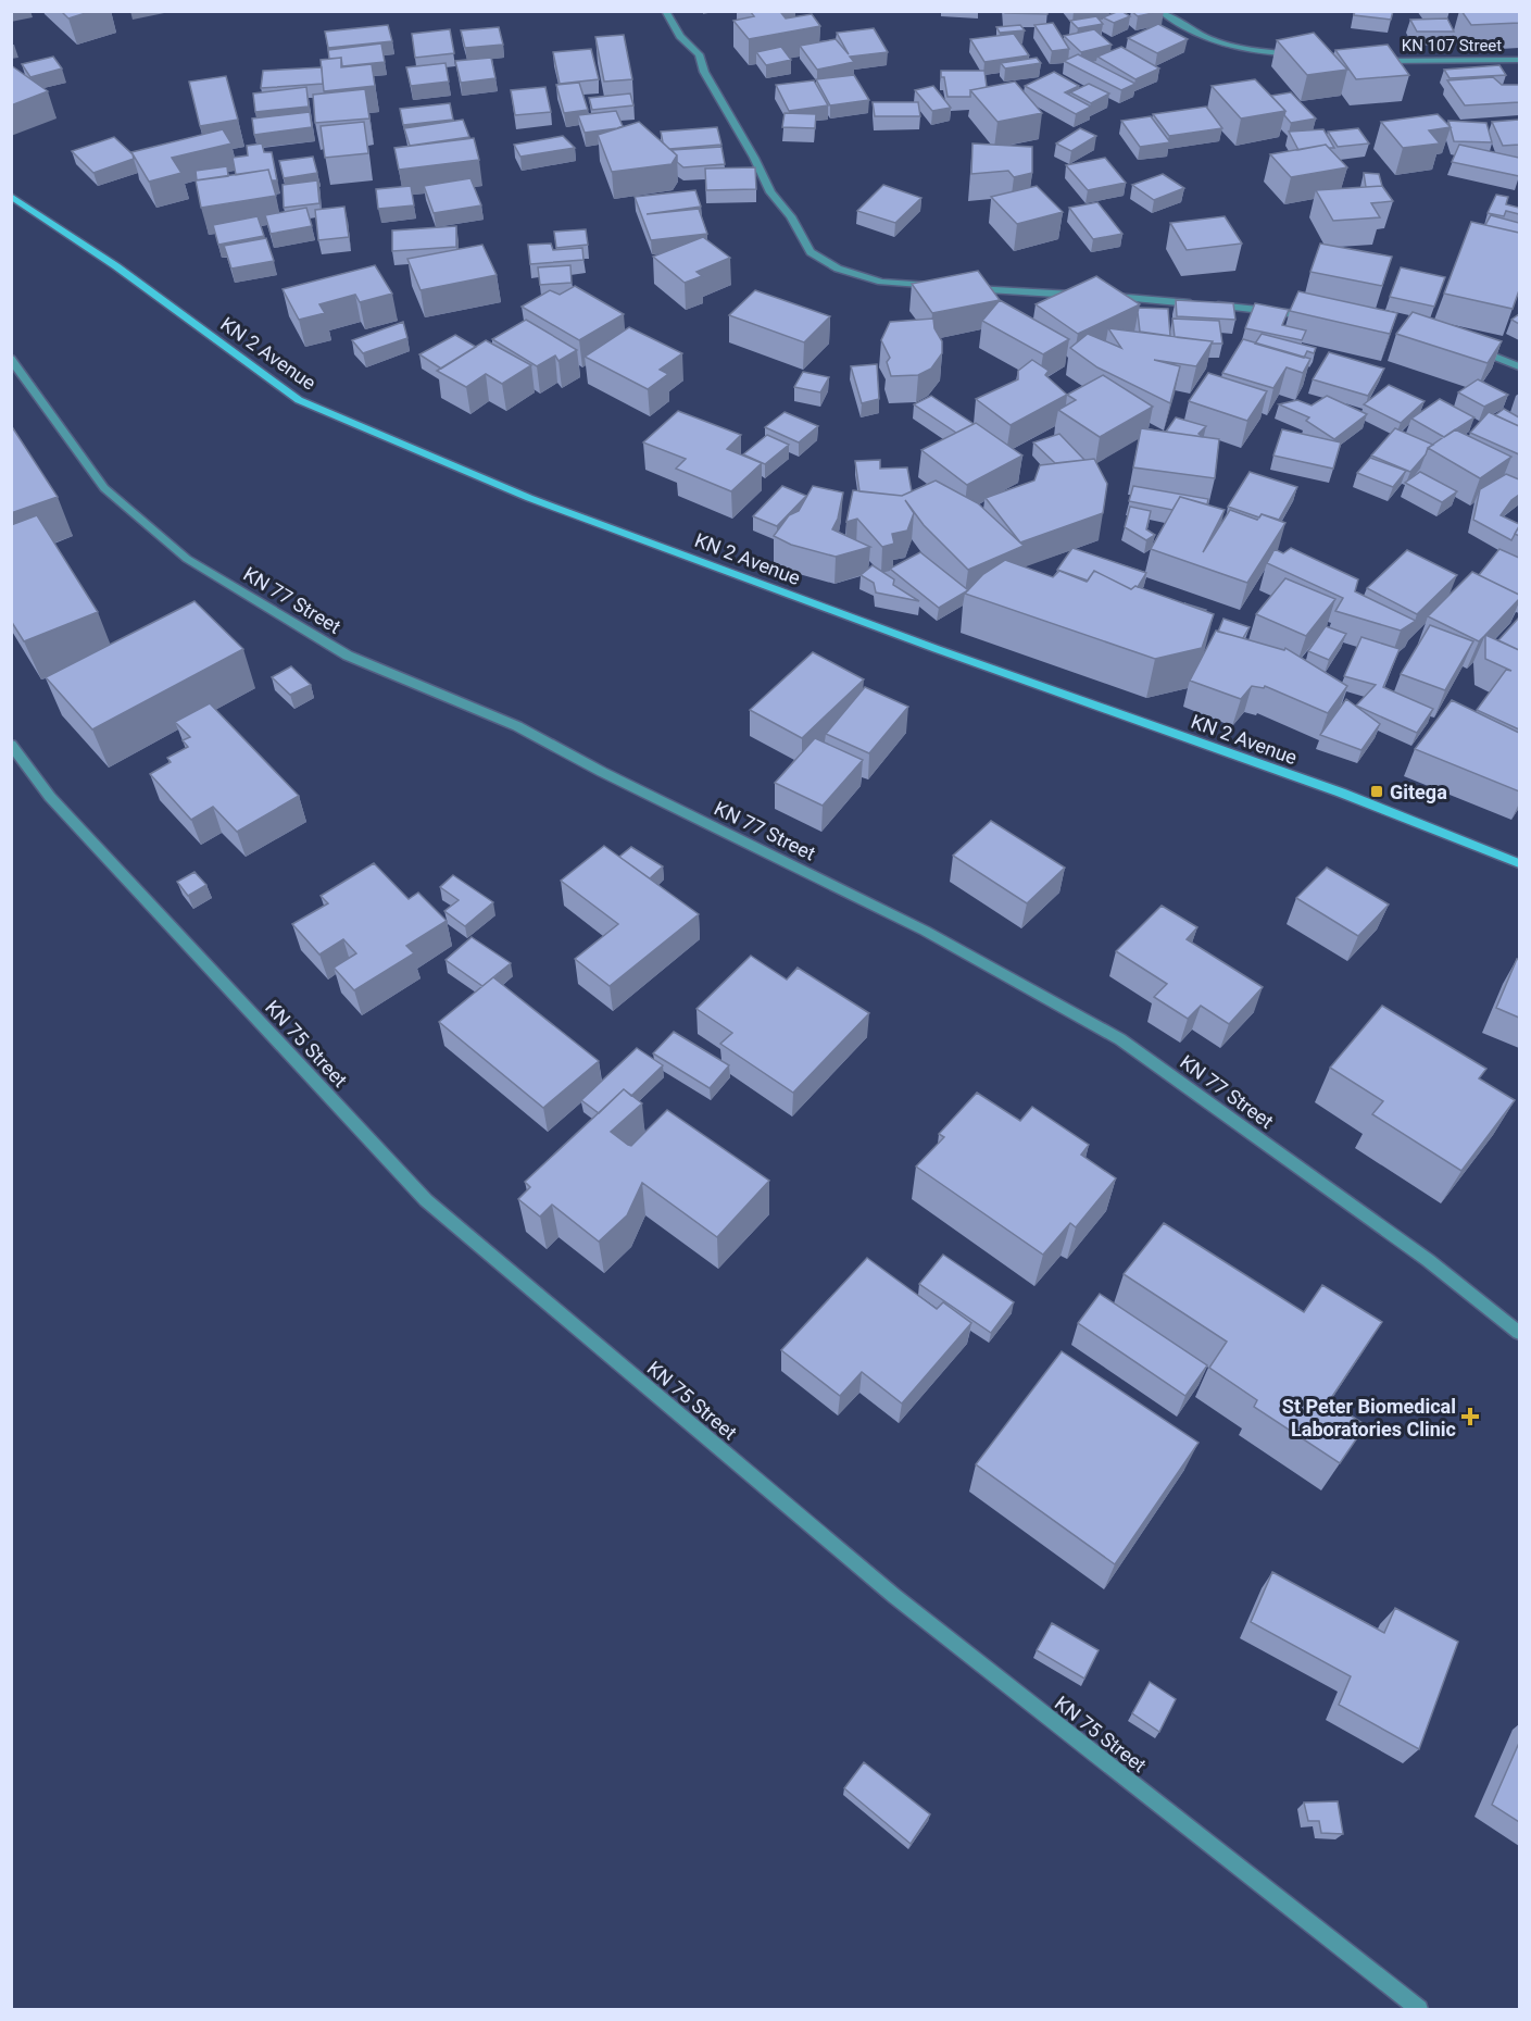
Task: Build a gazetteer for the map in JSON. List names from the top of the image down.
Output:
{
  "streets": {
    "main road": ["KN 2 Avenue"],
    "street": ["KN 107 Street", "KN 77 Street", "KN 75 Street"]
  },
  "places": {
    "transit": ["Gitega"],
    "health": ["St Peter Biomedical Laboratories Clinic"]
  }
}
